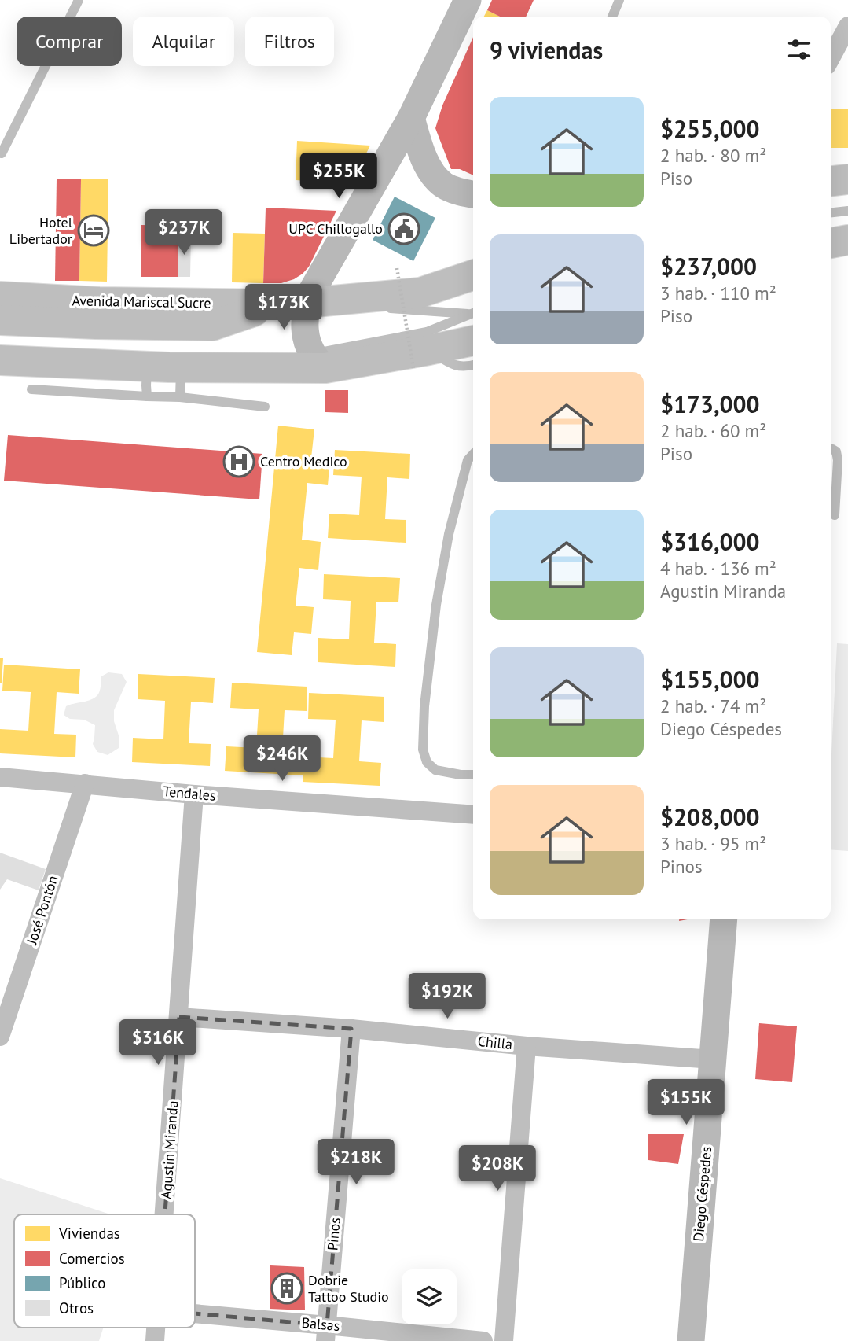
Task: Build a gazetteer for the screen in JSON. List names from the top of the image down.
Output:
{
  "streets": {
    "main road": ["Avenida Mariscal Sucre"],
    "street": [
      "Tendales",
      "José Pontón",
      "Chilla",
      "Agustin Miranda",
      "Diego Céspedes",
      "Pinos",
      "Balsas"
    ]
  },
  "crossings": [
    ["Tendales", "José Pontón"],
    ["Tendales", "Agustin Miranda"],
    ["Chilla", "Agustin Miranda"],
    ["Chilla", "Diego Céspedes"],
    ["Chilla", "Pinos"],
    ["Pinos", "Balsas"]
  ],
  "places": {
    "public building": ["UPC Chillogallo"],
    "hotel": ["Hotel Libertador"],
    "hospital": ["Centro Medico"],
    "building": ["Dobrie Tattoo Studio"]
  },
  "legend": [
    "Viviendas",
    "Comercios",
    "Público",
    "Otros"
  ],
  "page": {
    "chip": ["Comprar", "Alquilar", "Filtros"],
    "heading": "9 viviendas",
    "list": [
      {
        "name": "$255,000",
        "note": "2 hab. · 80 m² · Piso"
      },
      {
        "name": "$237,000",
        "note": "3 hab. · 110 m² · Piso"
      },
      {
        "name": "$173,000",
        "note": "2 hab. · 60 m² · Piso"
      },
      {
        "name": "$316,000",
        "note": "4 hab. · 136 m² · Agustin Miranda"
      },
      {
        "name": "$155,000",
        "note": "2 hab. · 74 m² · Diego Céspedes"
      },
      {
        "name": "$208,000",
        "note": "3 hab. · 95 m² · Pinos"
      }
    ],
    "price": [
      "$255K",
      "$237K",
      "$173K",
      "$246K",
      "$192K",
      "$316K",
      "$155K",
      "$218K",
      "$208K"
    ]
  }
}
